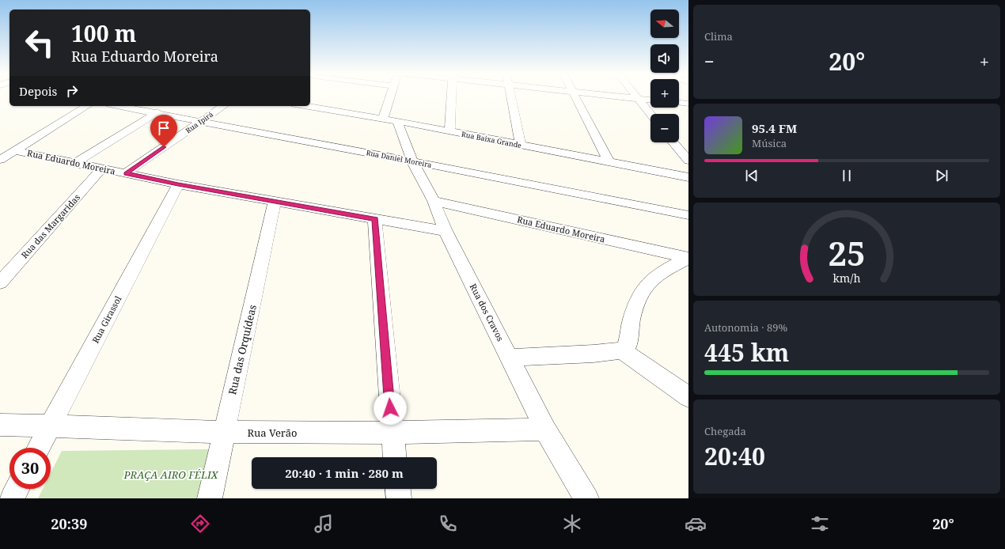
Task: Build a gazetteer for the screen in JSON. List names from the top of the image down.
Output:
{
  "streets": {
    "street": [
      "Rua Ipirá",
      "Rua Baixa Grande",
      "Rua Daniel Moreira",
      "Rua Eduardo Moreira",
      "Rua das Margaridas",
      "Rua dos Cravos",
      "Rua Girassol",
      "Rua das Orquídeas",
      "Rua Verão"
    ]
  },
  "crossings": [
    ["Rua Ipirá", "Rua Daniel Moreira"],
    ["Rua Ipirá", "Rua Eduardo Moreira"],
    ["Rua Baixa Grande", "Rua dos Cravos"],
    ["Rua Daniel Moreira", "Rua dos Cravos"],
    ["Rua Eduardo Moreira", "Rua das Margaridas"],
    ["Rua Eduardo Moreira", "Rua dos Cravos"],
    ["Rua Eduardo Moreira", "Rua Girassol"],
    ["Rua Eduardo Moreira", "Rua das Orquídeas"],
    ["Rua dos Cravos", "Rua Verão"],
    ["Rua Girassol", "Rua Verão"],
    ["Rua das Orquídeas", "Rua Verão"]
  ],
  "parks": ["PRAÇA AIRO FÉLIX"],
  "north": "left",
  "page": {
    "tile": [
      "Clima",
      ["Autonomia · 89%", "445 km"],
      ["Chegada", "20:40"]
    ],
    "map_buttons": ["+", "−"],
    "turn": ["100 m", "Rua Eduardo Moreira"],
    "heat": ["−", "20°", "+"],
    "then": "Depois",
    "song": ["95.4 FM", "Música"],
    "limit": "30",
    "trip": "20:40 · 1 min · 280 m",
    "tabs": ["20:39", "20°"],
    "gauge": ["25", "km/h"]
  }
}
